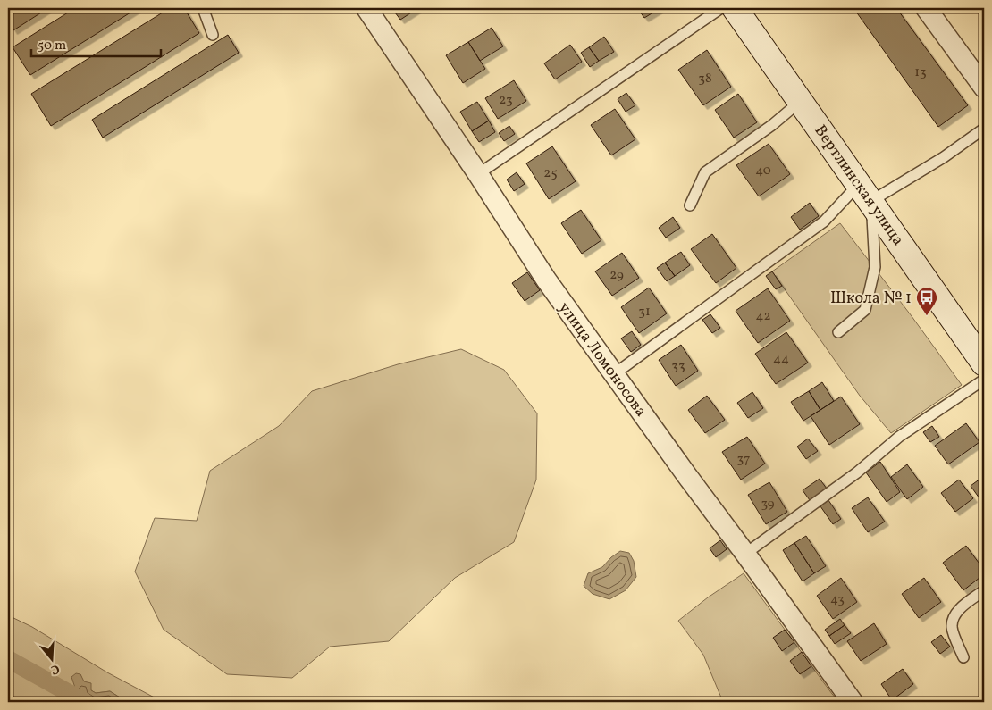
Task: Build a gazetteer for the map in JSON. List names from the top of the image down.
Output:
{
  "streets": {
    "main road": ["Вертлинская улица"],
    "street": ["улица Ломоносова"]
  },
  "places": {
    "bus stop": ["Школа № 1"]
  },
  "house_numbers": [
    "13",
    "38",
    "23",
    "40",
    "25",
    "29",
    "31",
    "42",
    "44",
    "33",
    "37",
    "39",
    "43"
  ],
  "scale_bar": "50 m",
  "north": "bottom"
}
